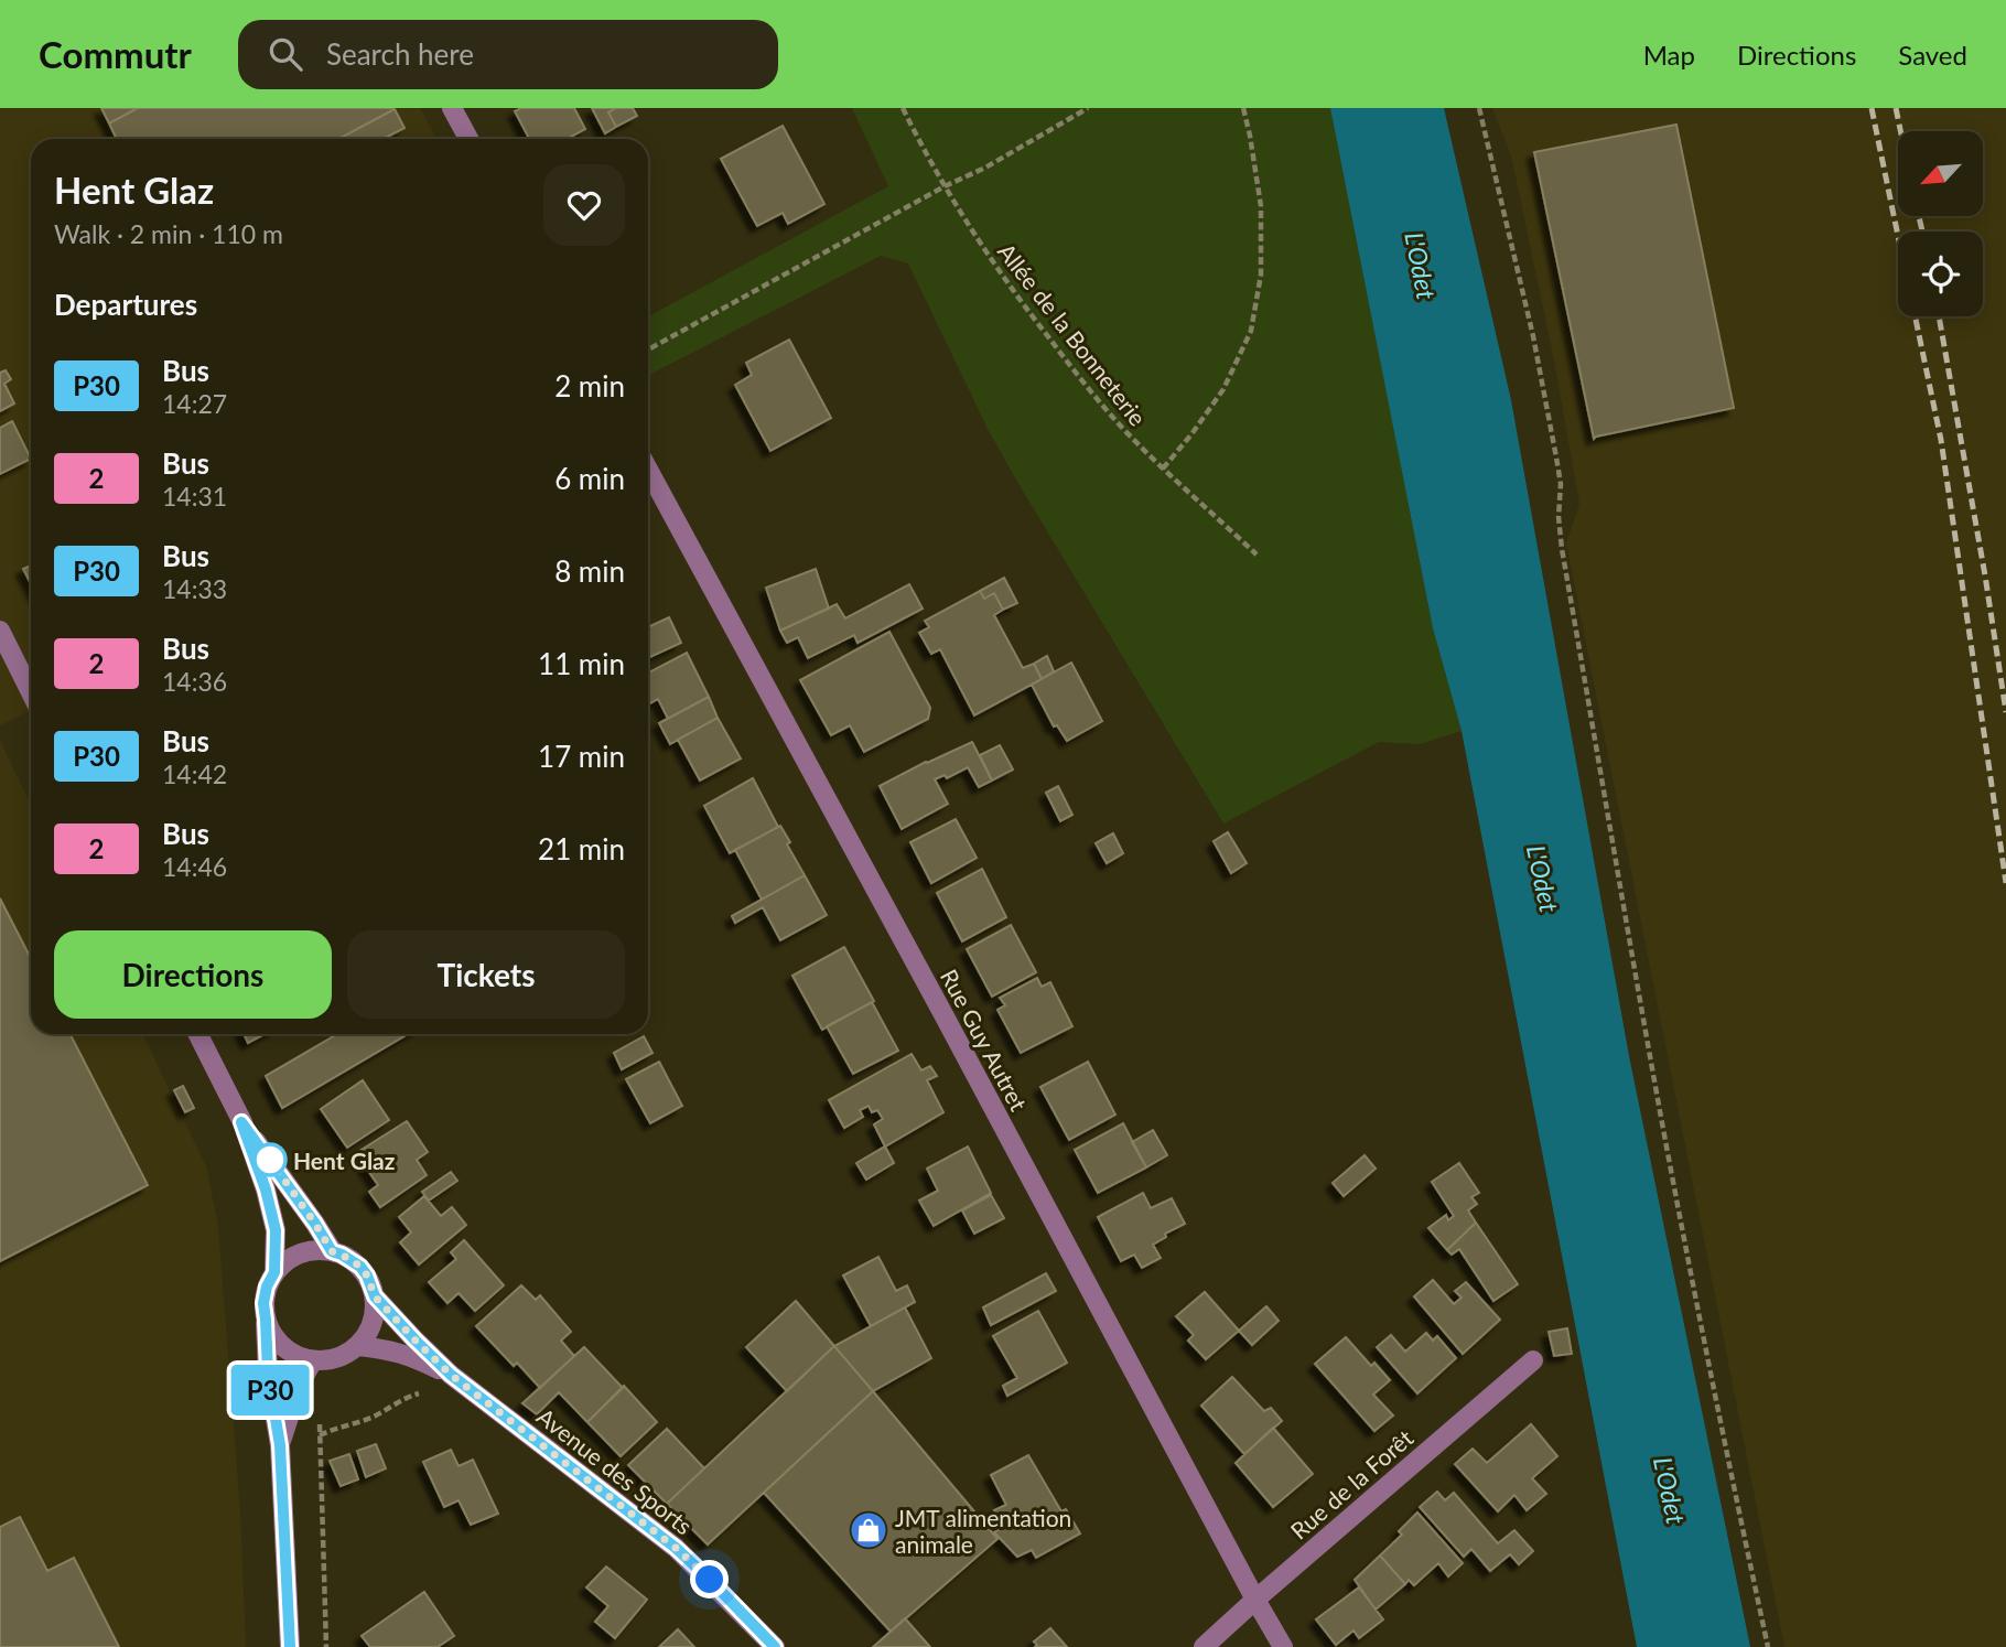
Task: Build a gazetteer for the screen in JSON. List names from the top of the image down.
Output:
{
  "streets": {
    "street": ["Rue Guy Autret", "Avenue des Sports", "Rue de la Forêt"],
    "path": ["Allée de la Bonneterie"]
  },
  "crossings": [
    ["Rue Guy Autret", "Rue de la Forêt"]
  ],
  "water": ["L'Odet"],
  "places": {
    "other": ["Hent Glaz"],
    "shop": ["JMT alimentation animale"]
  },
  "lines": ["bus line P30"],
  "north": "bottom left",
  "page": {
    "header": "Commutr",
    "search": "Search here",
    "nav": ["Map", "Directions", "Saved"],
    "on_map": "P30",
    "heading": [
      ["Hent Glaz", "Walk · 2 min · 110 m"],
      "Departures"
    ],
    "list": [
      {
        "mark": "P30",
        "name": "Bus",
        "note": "14:27",
        "value": "2 min"
      },
      {
        "mark": "2",
        "name": "Bus",
        "note": "14:31",
        "value": "6 min"
      },
      {
        "mark": "P30",
        "name": "Bus",
        "note": "14:33",
        "value": "8 min"
      },
      {
        "mark": "2",
        "name": "Bus",
        "note": "14:36",
        "value": "11 min"
      },
      {
        "mark": "P30",
        "name": "Bus",
        "note": "14:42",
        "value": "17 min"
      },
      {
        "mark": "2",
        "name": "Bus",
        "note": "14:46",
        "value": "21 min"
      }
    ],
    "buttons": ["Directions", "Tickets"]
  }
}
